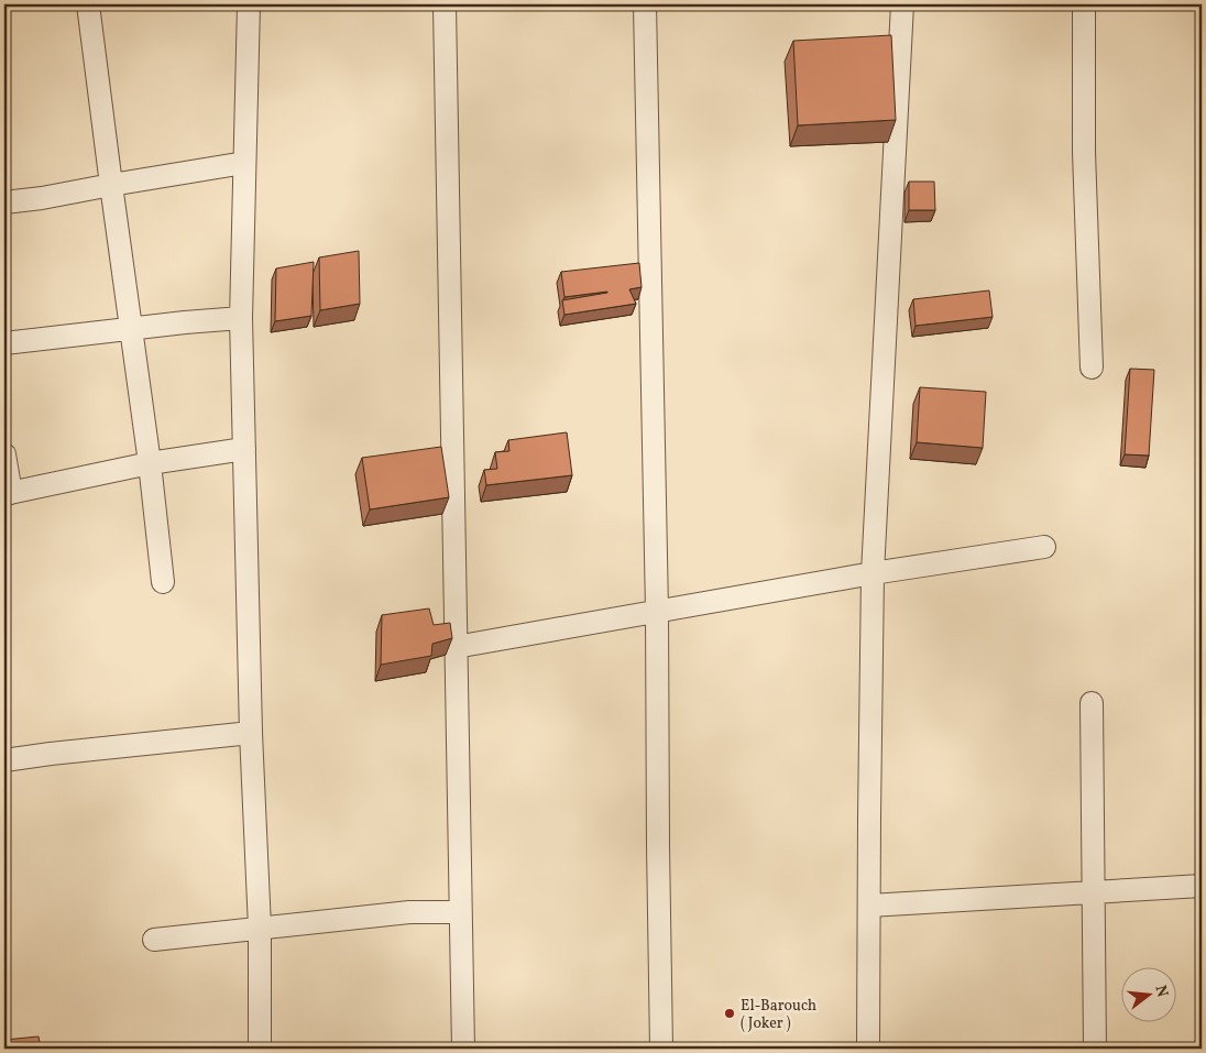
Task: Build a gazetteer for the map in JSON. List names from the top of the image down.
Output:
{
  "places": ["El-Barouch ( Joker )"],
  "north": "right"
}
